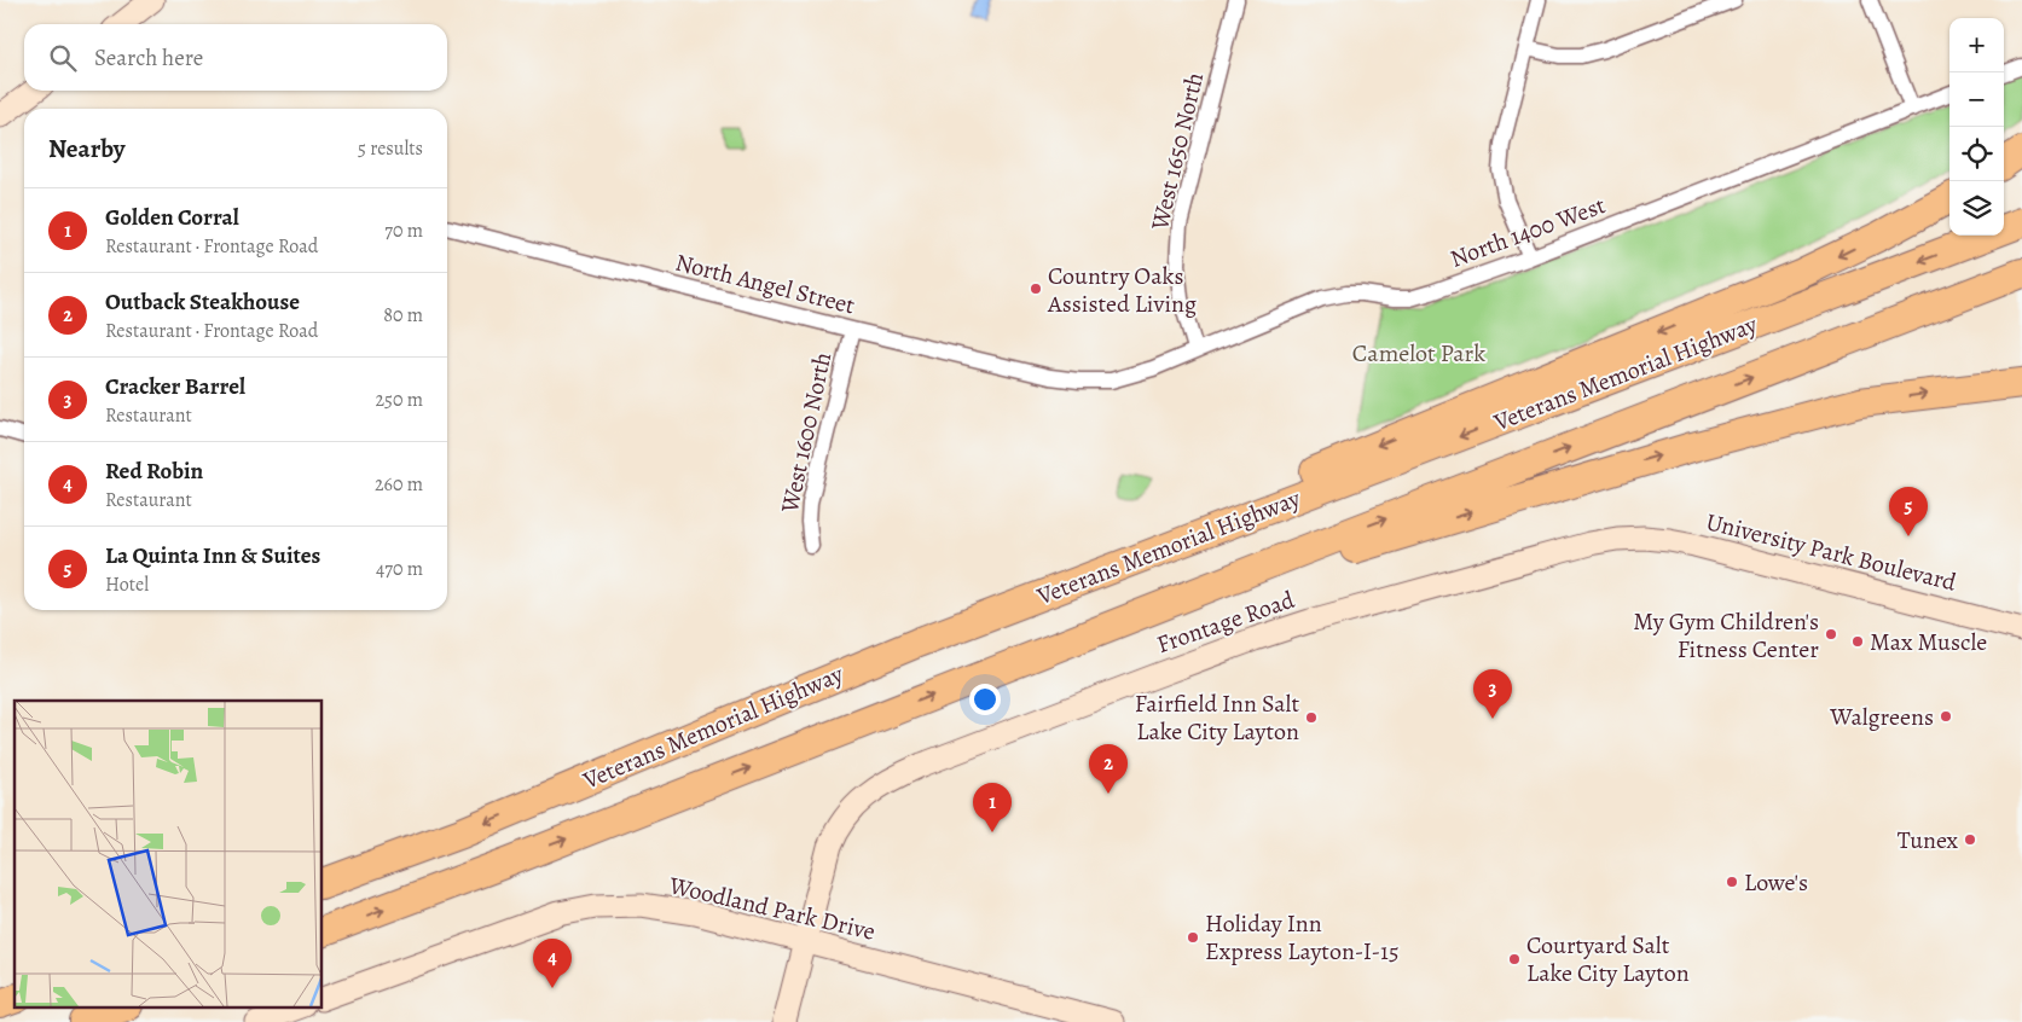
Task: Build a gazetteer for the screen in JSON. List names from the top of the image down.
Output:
{
  "streets": {
    "highway": ["Veterans Memorial Highway"],
    "street": [
      "West 1650 North",
      "North 1400 West",
      "North Angel Street",
      "West 1600 North",
      "University Park Boulevard",
      "Frontage Road",
      "Woodland Park Drive"
    ]
  },
  "crossings": [
    ["West 1650 North", "North 1400 West"],
    ["North 1400 West", "North Angel Street"],
    ["North Angel Street", "West 1600 North"],
    ["University Park Boulevard", "Frontage Road"],
    ["Frontage Road", "Woodland Park Drive"]
  ],
  "parks": ["Camelot Park"],
  "places": [
    "Country Oaks Assisted Living",
    "My Gym Children's Fitness Center",
    "Max Muscle",
    "Walgreens",
    "Fairfield Inn Salt Lake City Layton",
    "Tunex",
    "Lowe's",
    "Holiday Inn Express Layton-I-15",
    "Courtyard Salt Lake City Layton"
  ],
  "page": {
    "map_buttons": ["+", "−"],
    "search": "Search here",
    "heading": ["Nearby", "5 results"],
    "list": [
      {
        "mark": "1",
        "name": "Golden Corral",
        "note": "Restaurant · Frontage Road",
        "value": "70 m"
      },
      {
        "mark": "2",
        "name": "Outback Steakhouse",
        "note": "Restaurant · Frontage Road",
        "value": "80 m"
      },
      {
        "mark": "3",
        "name": "Cracker Barrel",
        "note": "Restaurant",
        "value": "250 m"
      },
      {
        "mark": "4",
        "name": "Red Robin",
        "note": "Restaurant",
        "value": "260 m"
      },
      {
        "mark": "5",
        "name": "La Quinta Inn & Suites",
        "note": "Hotel",
        "value": "470 m"
      }
    ],
    "pins": [
      "5",
      "3",
      "2",
      "1",
      "4"
    ]
  }
}
